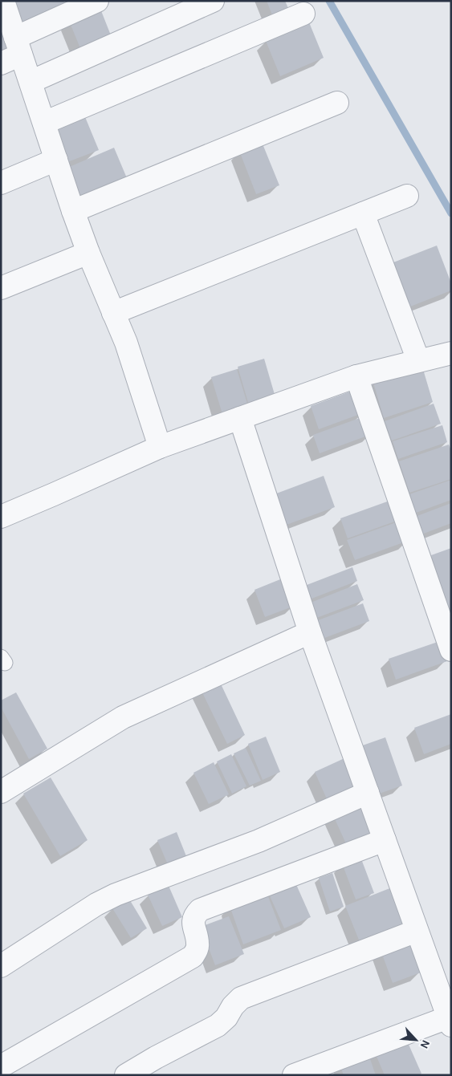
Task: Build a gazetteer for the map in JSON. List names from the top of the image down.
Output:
{
  "north": "bottom right"
}
